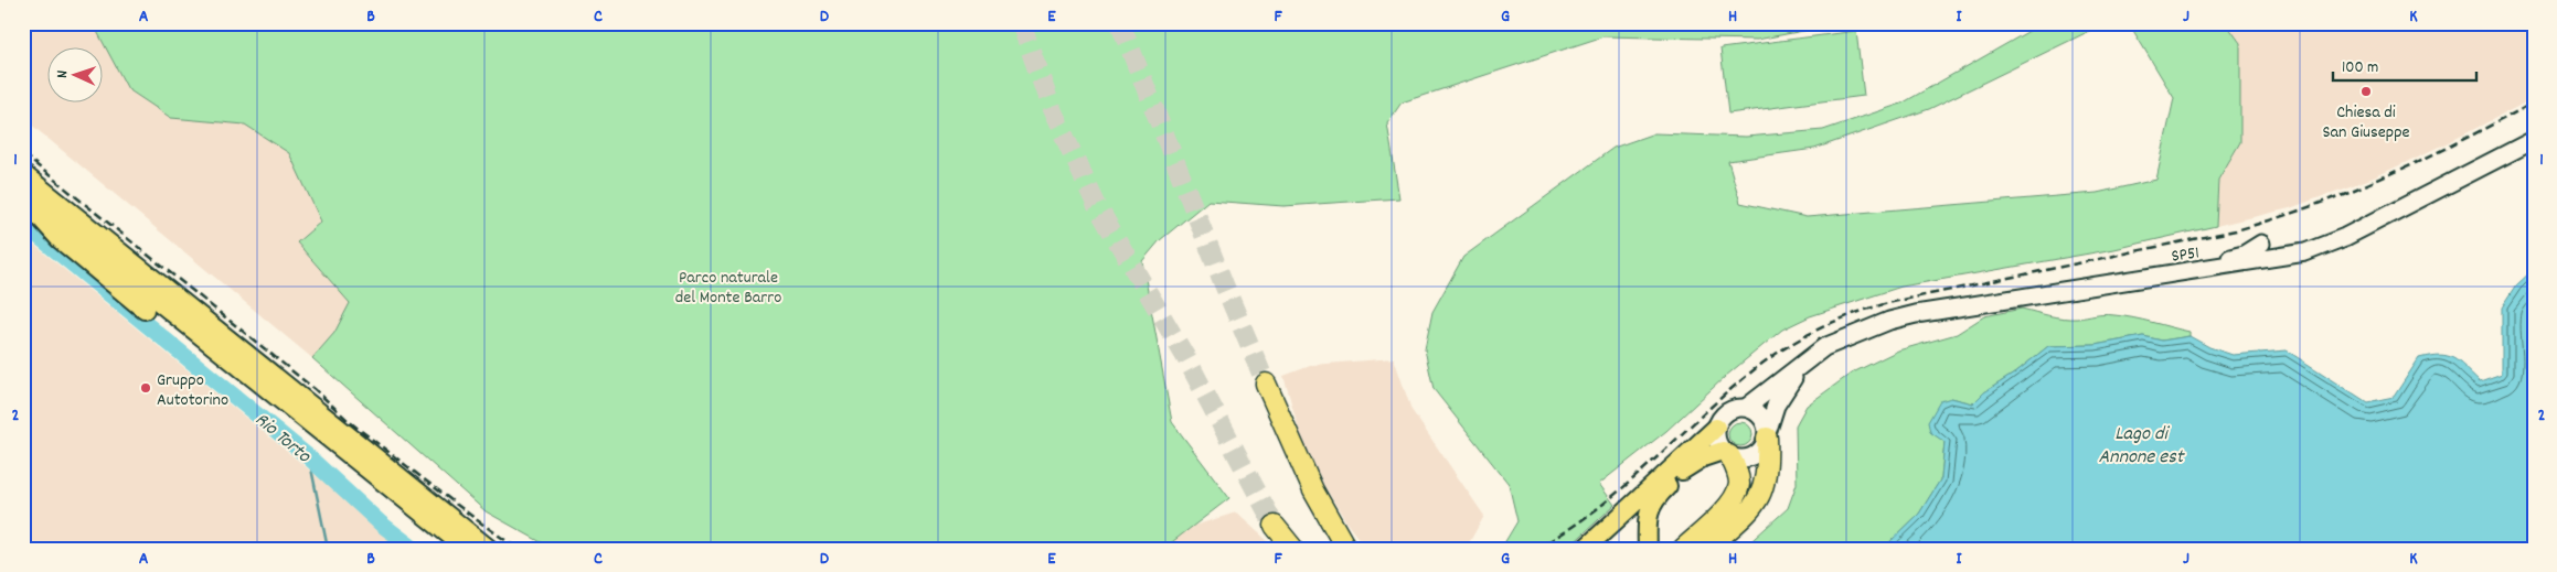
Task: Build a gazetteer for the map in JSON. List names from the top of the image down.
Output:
{
  "streets": {
    "main road": ["SP51"]
  },
  "water": ["Lago di Annone est", "Rio Torto"],
  "parks": ["Parco naturale del Monte Barro"],
  "places": ["Chiesa di San Giuseppe", "Gruppo Autotorino"],
  "scale_bar": "100 m",
  "north": "left",
  "grid": {
    "columns": [
      "A",
      "B",
      "C",
      "D",
      "E",
      "F",
      "G",
      "H",
      "I",
      "J",
      "K"
    ],
    "rows": ["1", "2"]
  }
}
